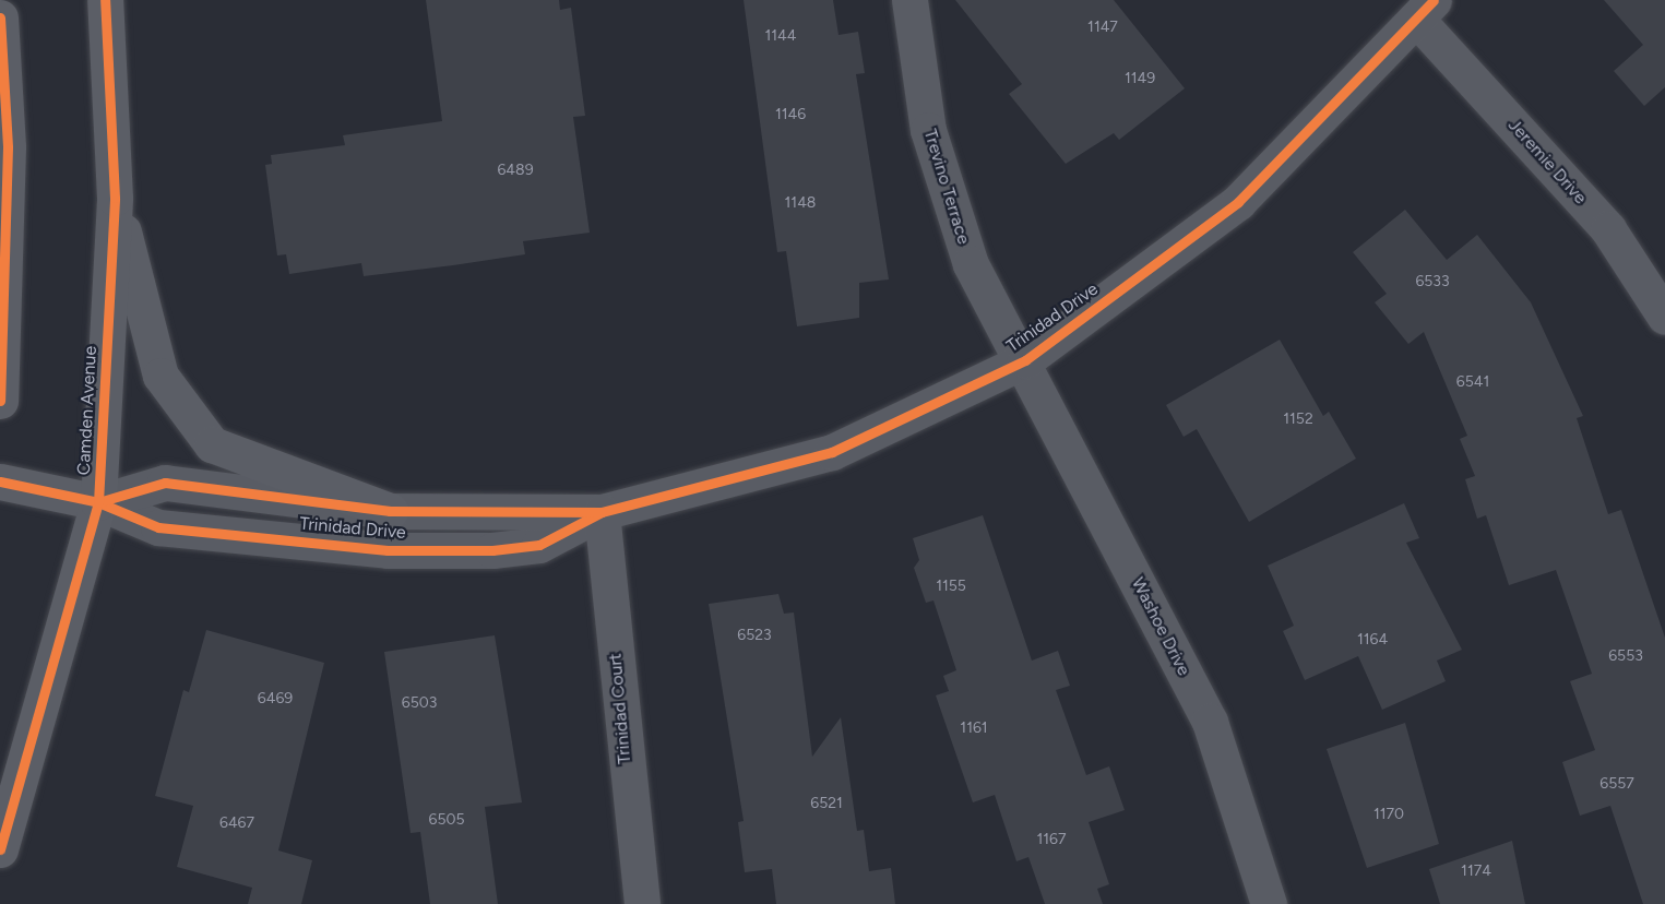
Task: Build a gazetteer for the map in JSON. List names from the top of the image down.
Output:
{
  "streets": {
    "main road": ["Trinidad Drive", "Camden Avenue"],
    "street": [
      "Jeremie Drive",
      "Trevino Terrace",
      "Washoe Drive",
      "Trinidad Court"
    ]
  },
  "crossings": [
    ["Jeremie Drive", "Trinidad Drive"],
    ["Trevino Terrace", "Trinidad Drive"],
    ["Trevino Terrace", "Washoe Drive"],
    ["Trinidad Drive", "Camden Avenue"],
    ["Trinidad Drive", "Washoe Drive"],
    ["Trinidad Drive", "Trinidad Court"]
  ],
  "house_numbers": [
    "1147",
    "1144",
    "1149",
    "1146",
    "6489",
    "1148",
    "6533",
    "6541",
    "1152",
    "1155",
    "6523",
    "1164",
    "6553",
    "6469",
    "6503",
    "1161",
    "6557",
    "6521",
    "1170",
    "6505",
    "6467",
    "1167",
    "1174"
  ]
}
